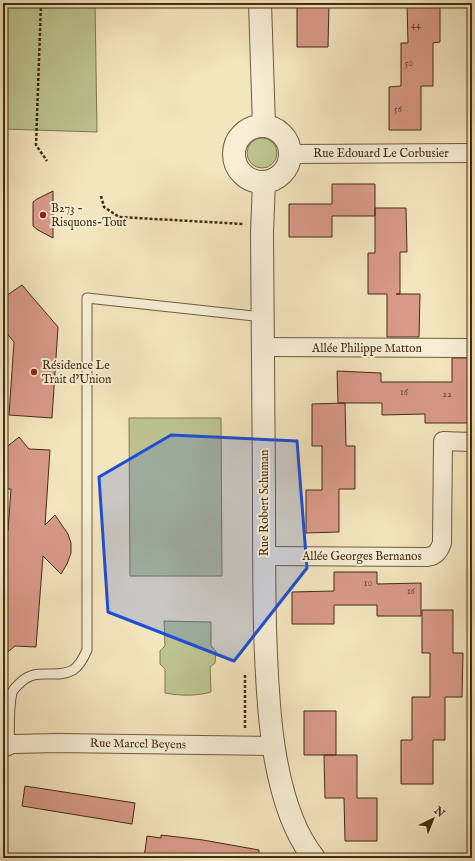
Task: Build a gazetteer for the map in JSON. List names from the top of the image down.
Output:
{
  "streets": {
    "street": [
      "Rue Edouard Le Corbusier",
      "Allée Philippe Matton",
      "Rue Robert Schuman",
      "Allée Georges Bernanos",
      "Rue Marcel Beyens"
    ]
  },
  "crossings": [
    ["Rue Edouard Le Corbusier", "Rue Robert Schuman"],
    ["Allée Philippe Matton", "Rue Robert Schuman"],
    ["Rue Robert Schuman", "Allée Georges Bernanos"],
    ["Rue Robert Schuman", "Rue Marcel Beyens"]
  ],
  "places": ["B273 - Risquons-Tout", "Résidence Le Trait d’Union"],
  "house_numbers": [
    "44",
    "50",
    "56",
    "16",
    "22",
    "10",
    "16"
  ],
  "north": "top right"
}
